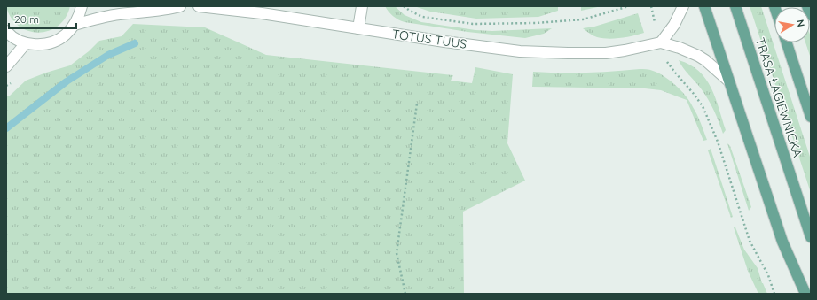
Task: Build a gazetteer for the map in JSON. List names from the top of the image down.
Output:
{
  "streets": {
    "main road": ["TRASA ŁAGIEWNICKA"],
    "street": ["TOTUS TUUS"]
  },
  "scale_bar": "20 m",
  "north": "right"
}
